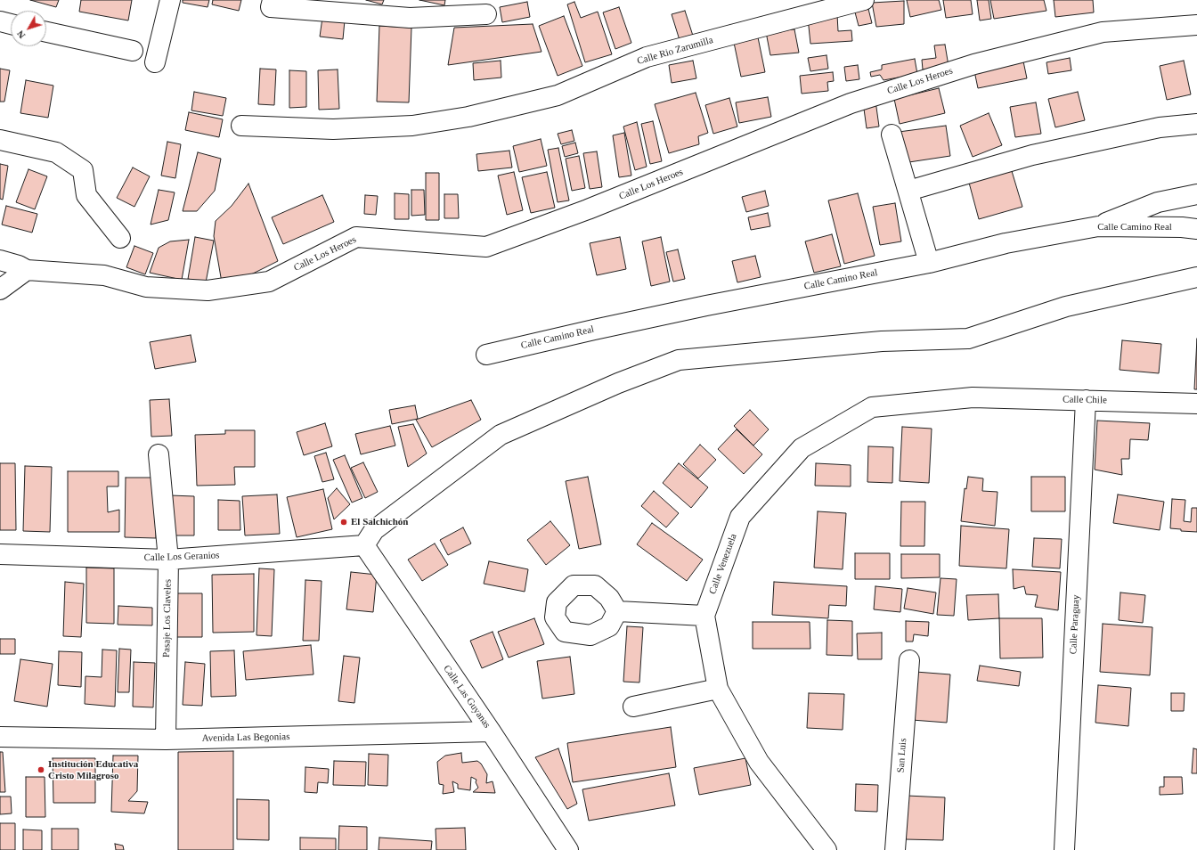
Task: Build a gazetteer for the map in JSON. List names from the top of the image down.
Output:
{
  "streets": {
    "street": [
      "Calle Rio Zarumilla",
      "Calle Los Heroes",
      "Calle Camino Real",
      "Calle Chile",
      "Calle Los Geranios",
      "Calle Venezuela",
      "Pasaje Los Claveles",
      "Calle Paraguay",
      "Calle Las Guyanas",
      "Avenida Las Begonias",
      "San Luis"
    ]
  },
  "crossings": [
    ["Calle Chile", "Calle Venezuela"],
    ["Calle Chile", "Calle Paraguay"],
    ["Calle Los Geranios", "Pasaje Los Claveles"],
    ["Calle Los Geranios", "Calle Las Guyanas"],
    ["Pasaje Los Claveles", "Avenida Las Begonias"],
    ["Calle Las Guyanas", "Avenida Las Begonias"]
  ],
  "places": ["El Salchichón", "Institución Educativa Cristo Milagroso"],
  "north": "bottom left"
}
